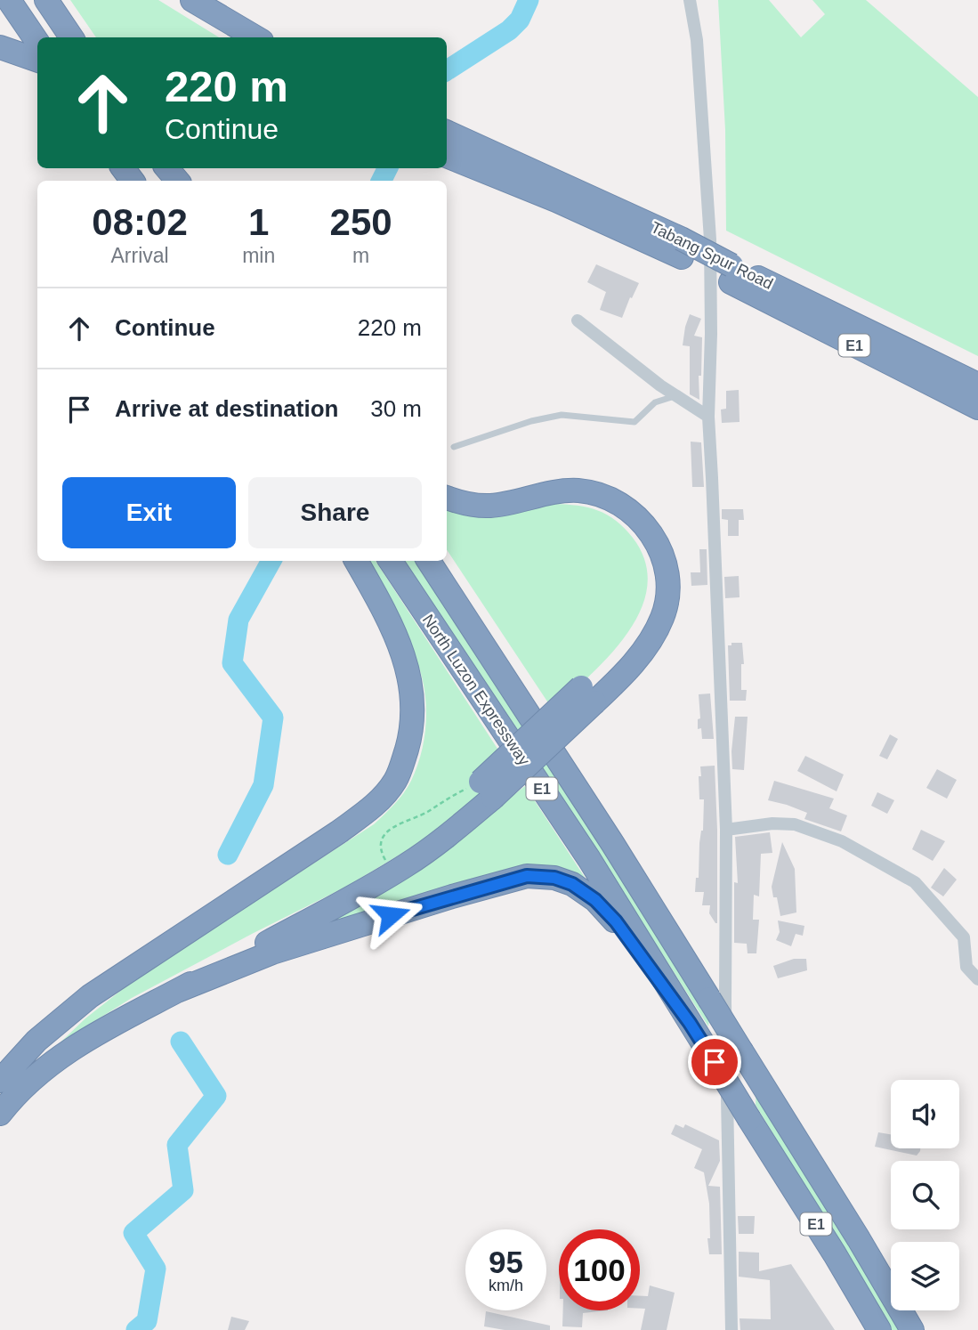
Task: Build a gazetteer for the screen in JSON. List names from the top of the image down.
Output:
{
  "streets": {
    "highway": ["Tabang Spur Road", "E1", "North Luzon Expressway"]
  },
  "page": {
    "turn": ["220 m", "Continue"],
    "eta": [
      "08:02",
      "Arrival",
      "1",
      "min",
      "250",
      "m"
    ],
    "list": [
      {
        "name": "Continue",
        "value": "220 m"
      },
      {
        "name": "Arrive at destination",
        "value": "30 m"
      }
    ],
    "buttons": ["Exit", "Share"],
    "speed": "95 km/h",
    "limit": "100"
  }
}
